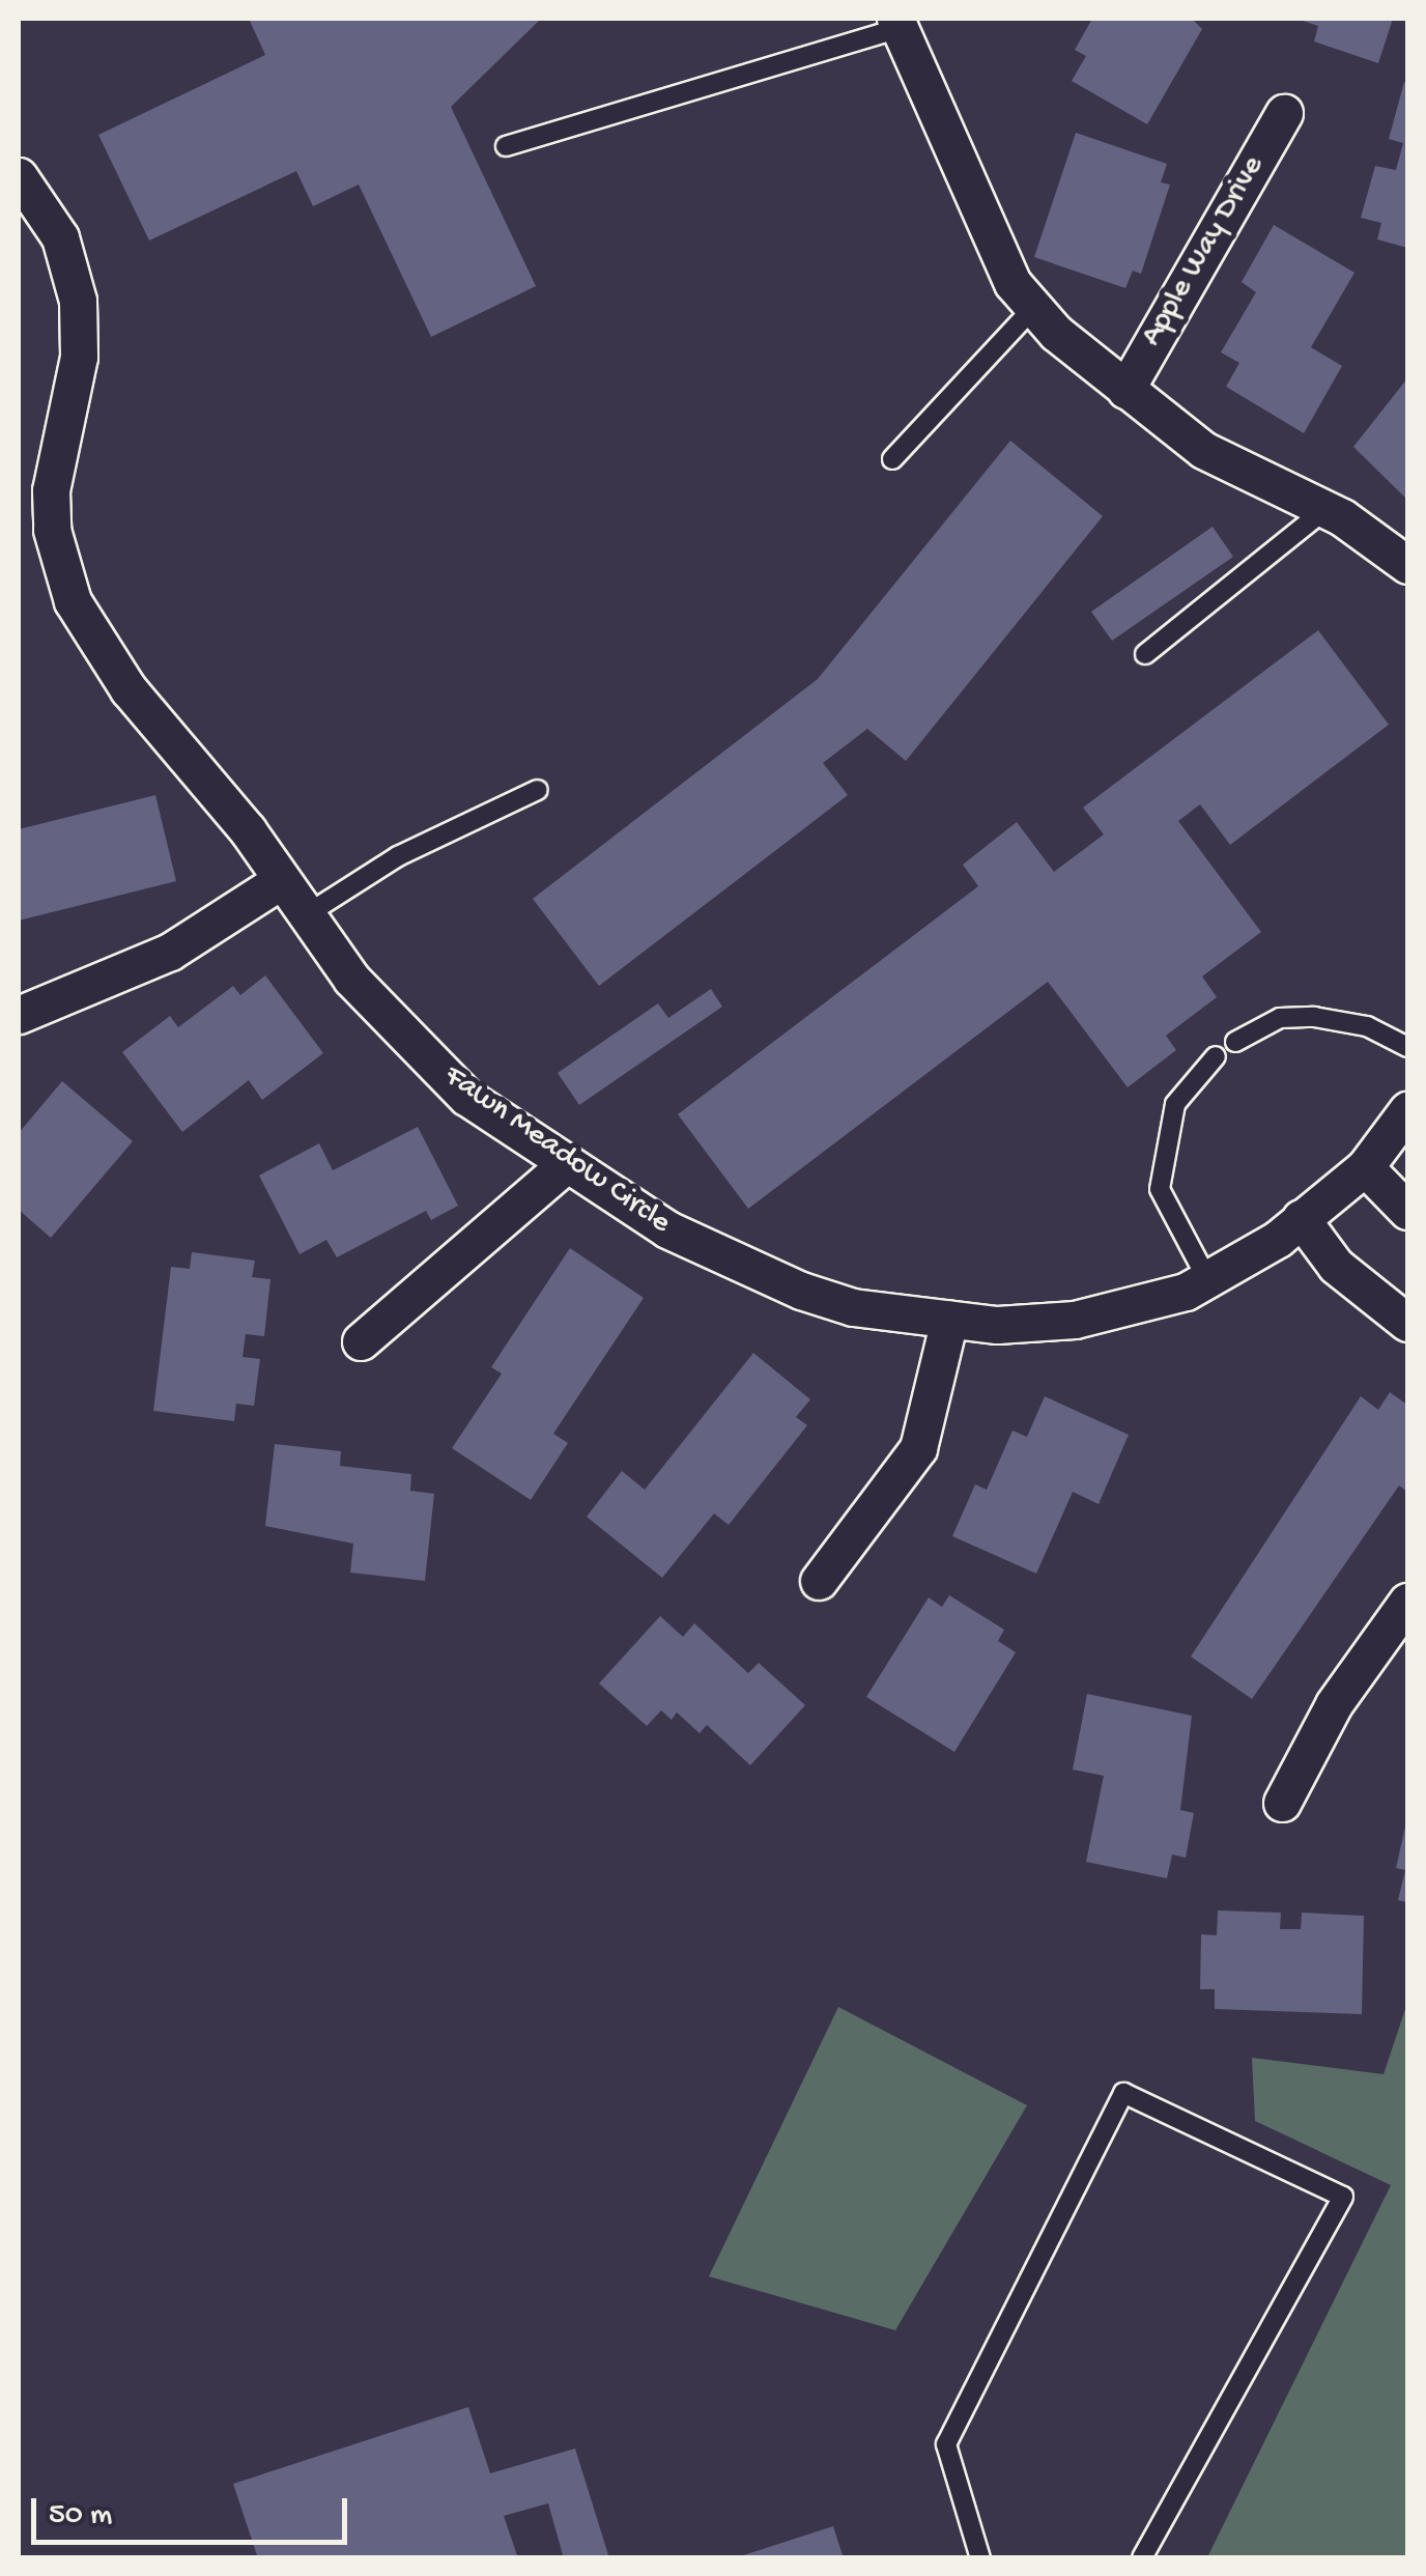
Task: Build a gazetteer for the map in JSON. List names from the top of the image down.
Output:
{
  "streets": {
    "street": ["Apple Way Drive", "Fawn Meadow Circle"]
  },
  "scale_bar": "50 m"
}
